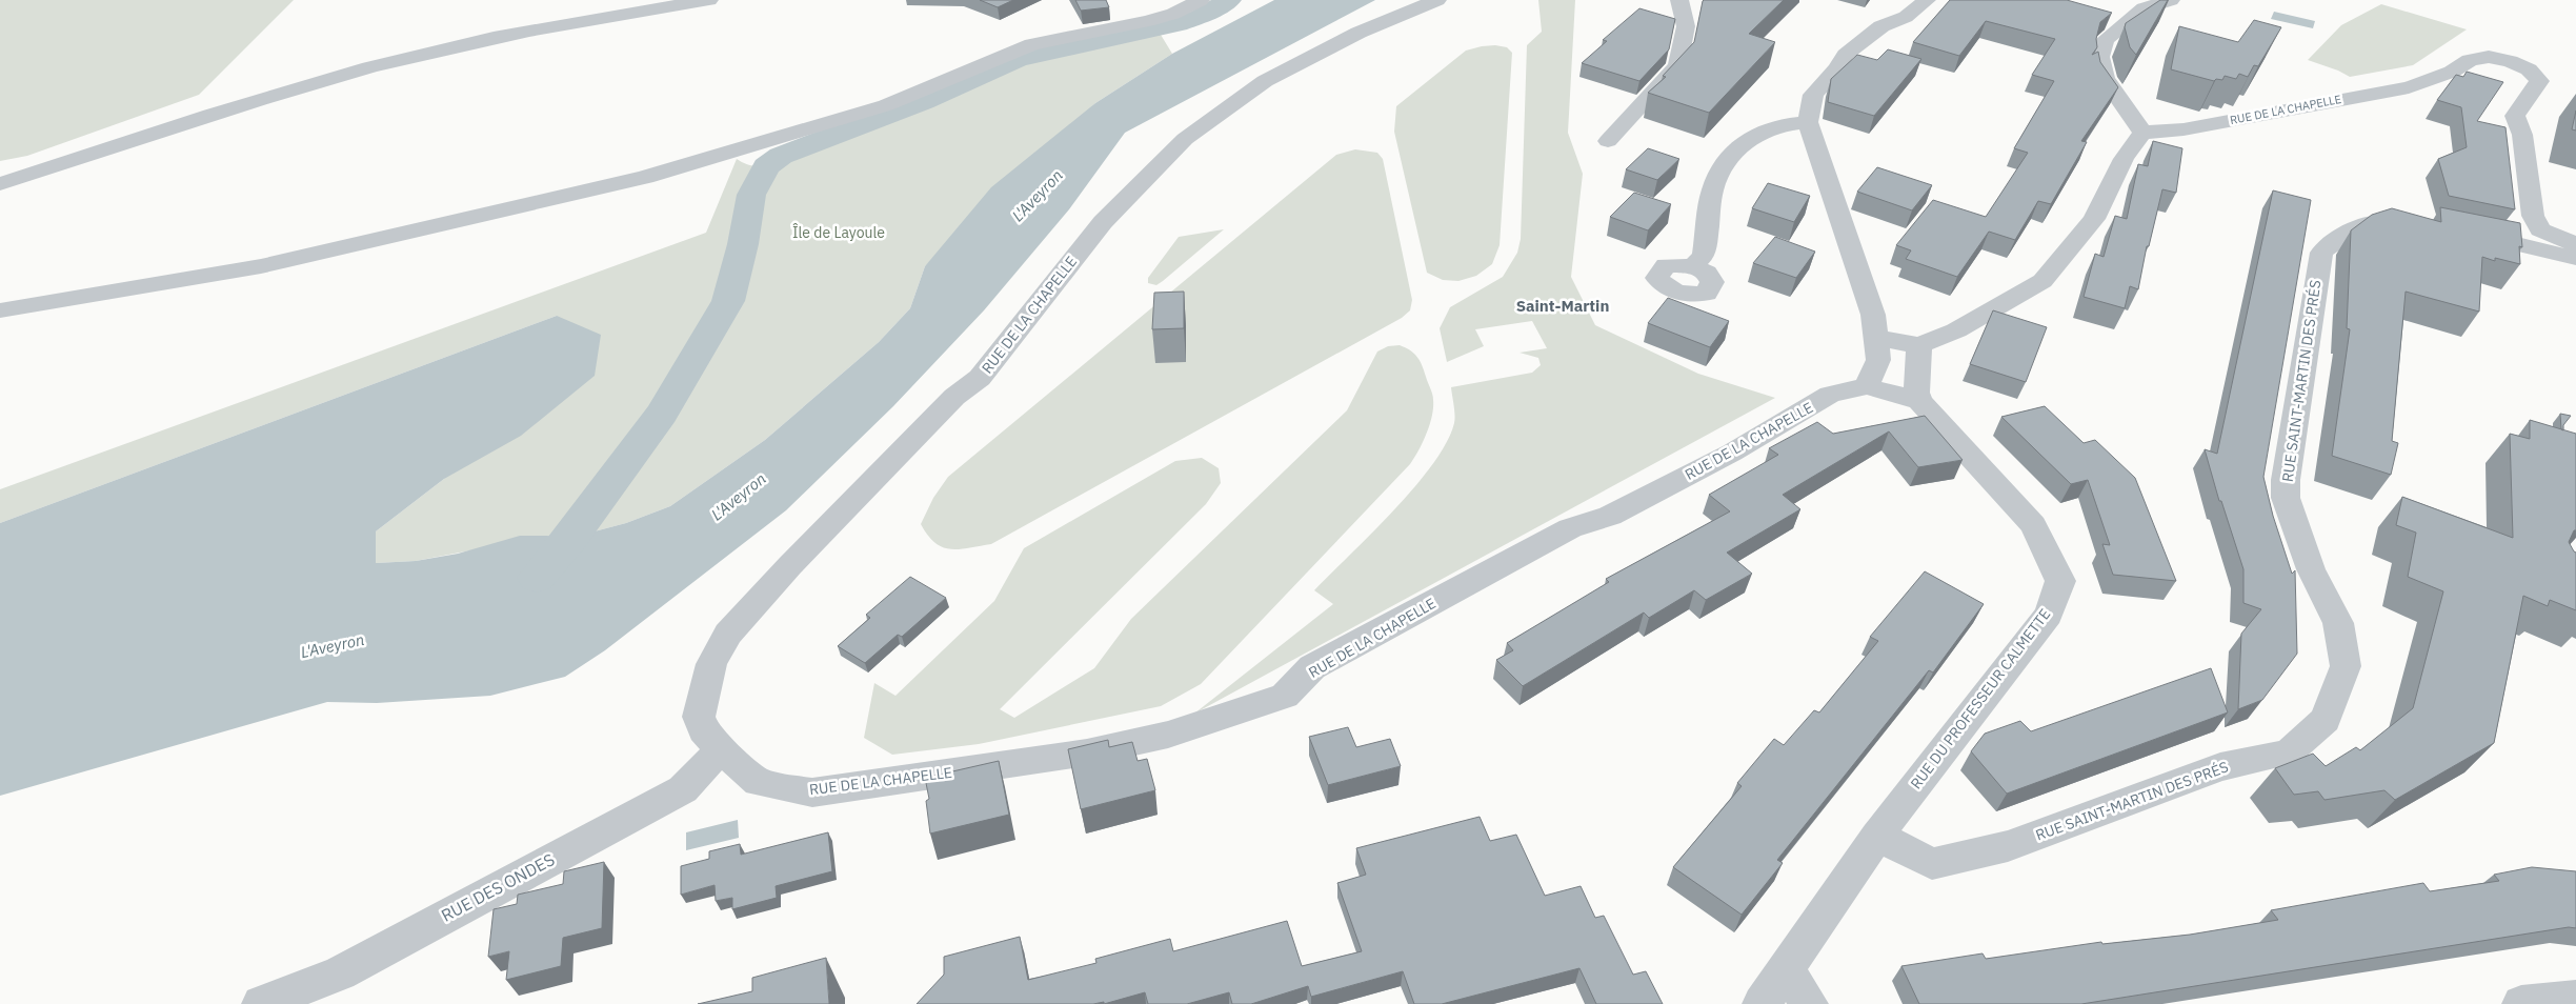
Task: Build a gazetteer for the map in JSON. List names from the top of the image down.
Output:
{
  "streets": {
    "street": [
      "RUE DE LA CHAPELLE",
      "RUE SAINT-MARTIN DES PRÉS",
      "RUE DU PROFESSEUR CALMETTE",
      "RUE DES ONDES"
    ]
  },
  "crossings": [
    ["RUE DE LA CHAPELLE", "RUE DU PROFESSEUR CALMETTE"],
    ["RUE DE LA CHAPELLE", "RUE DES ONDES"],
    ["RUE SAINT-MARTIN DES PRÉS", "RUE DU PROFESSEUR CALMETTE"]
  ],
  "districts": ["Saint-Martin"],
  "water": ["L'Aveyron"],
  "parks": ["Île de Layoule"]
}
